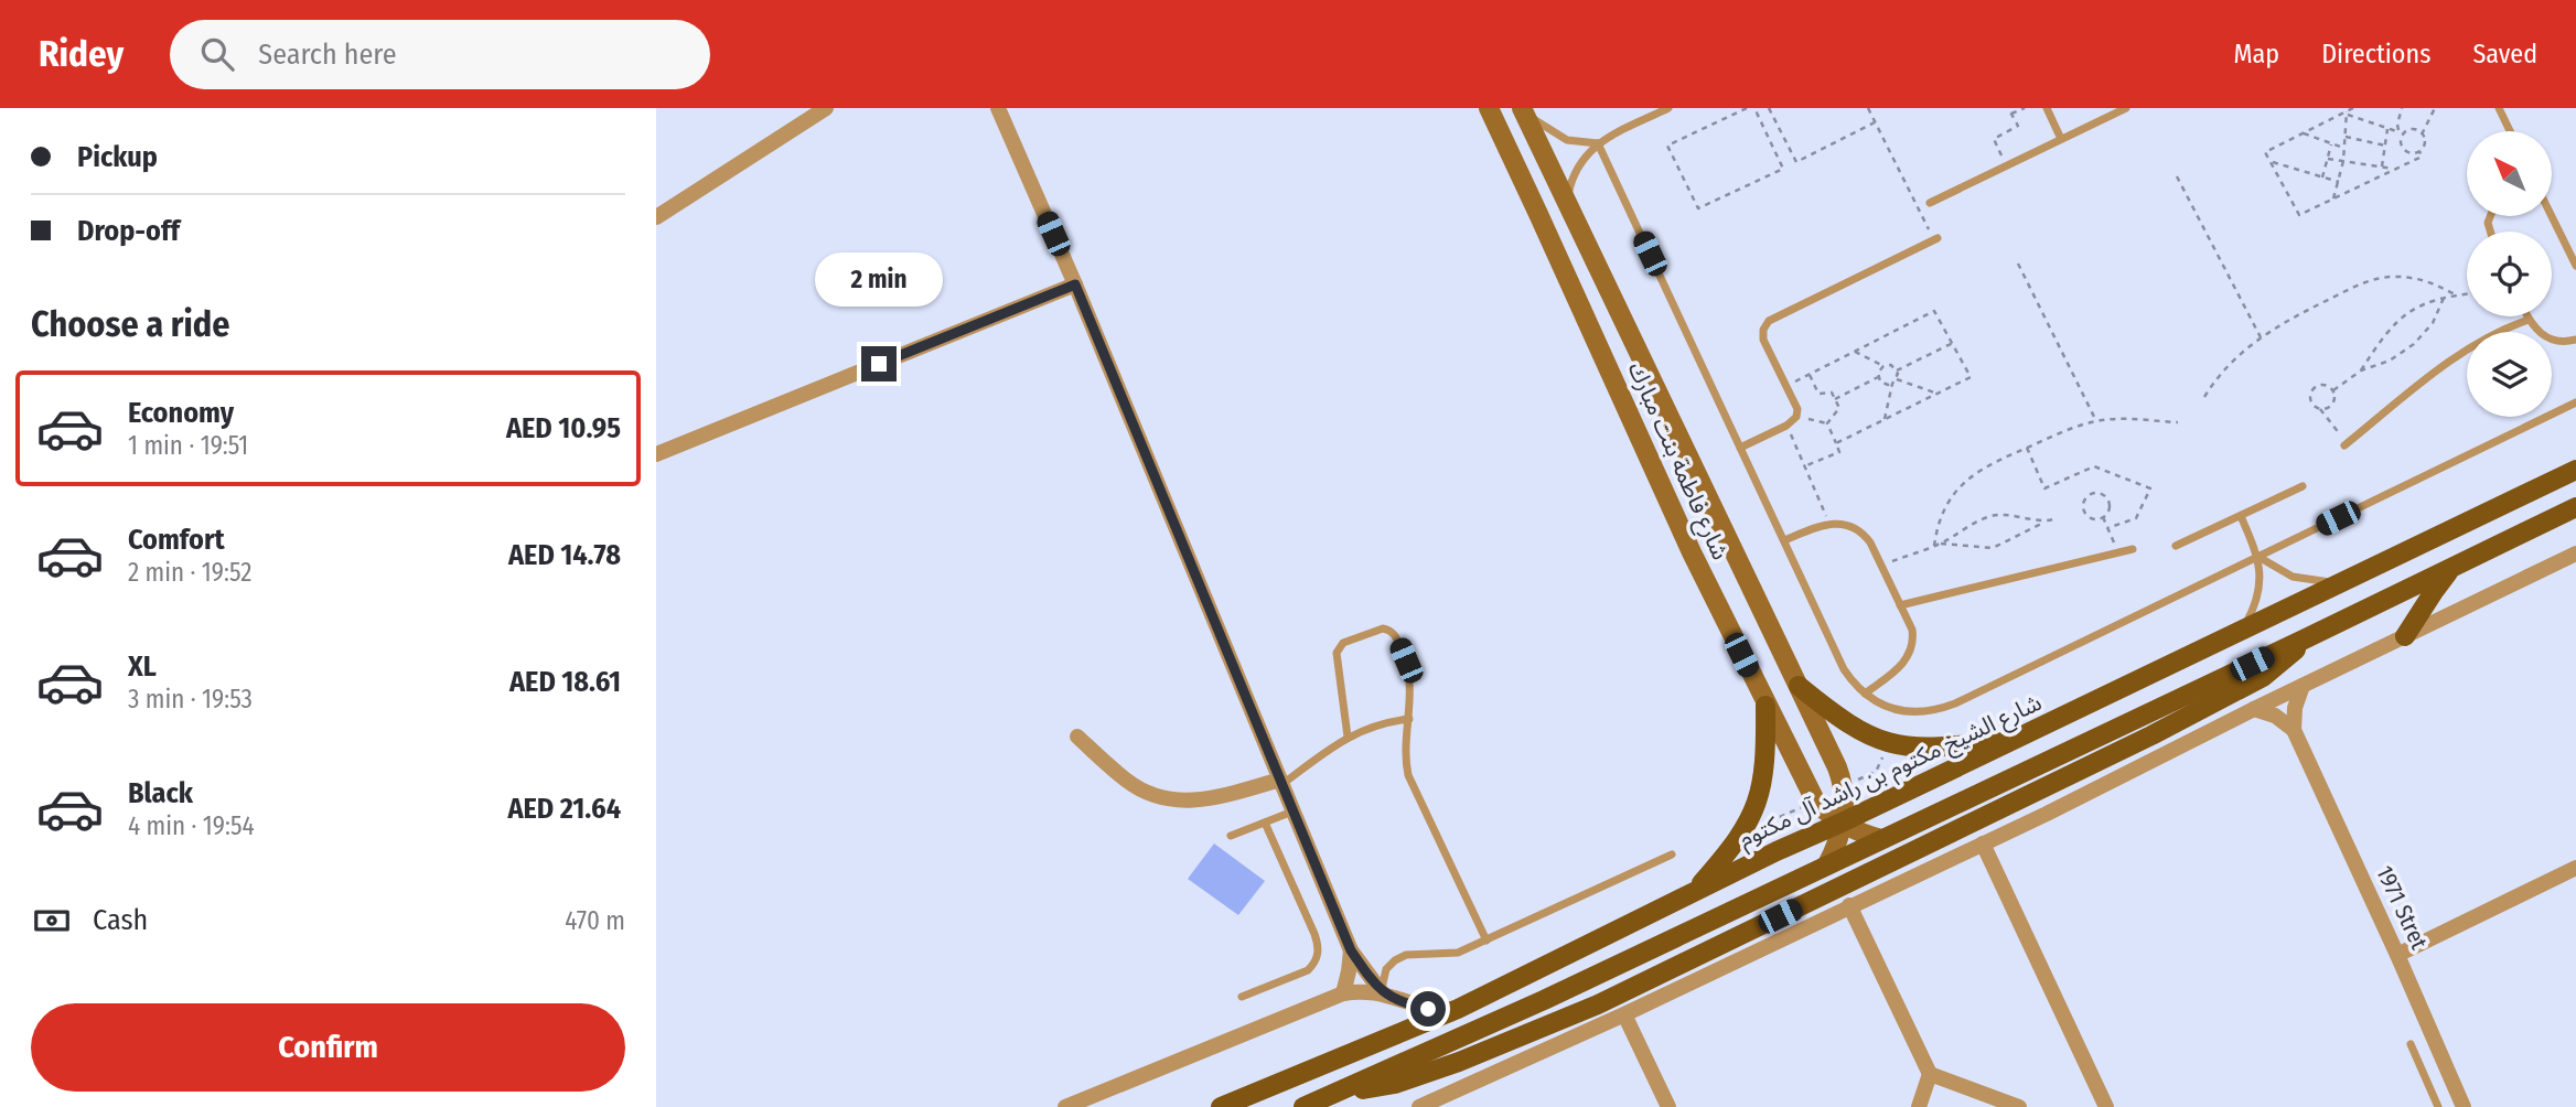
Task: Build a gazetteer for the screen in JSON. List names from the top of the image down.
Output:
{
  "streets": {
    "main road": ["شارع الشيخ مكتوم بن راشد آل مكتوم"],
    "street": ["شارع فاطمة بنت مبارك", "1971 Stret"]
  },
  "crossings": [
    ["شارع فاطمة بنت مبارك", "شارع الشيخ مكتوم بن راشد آل مكتوم"]
  ],
  "north": "top left",
  "page": {
    "header": "Ridey",
    "search": "Search here",
    "nav": ["Map", "Directions", "Saved"],
    "banner": ["Pickup", "Drop-off"],
    "bubble": "2 min",
    "heading": "Choose a ride",
    "list": [
      {
        "name": "Economy",
        "note": "1 min · 19:51",
        "value": "AED 10.95"
      },
      {
        "name": "Comfort",
        "note": "2 min · 19:52",
        "value": "AED 14.78"
      },
      {
        "name": "XL",
        "note": "3 min · 19:53",
        "value": "AED 18.61"
      },
      {
        "name": "Black",
        "note": "4 min · 19:54",
        "value": "AED 21.64"
      }
    ],
    "pay": ["Cash", "470 m"],
    "buttons": "Confirm"
  }
}
